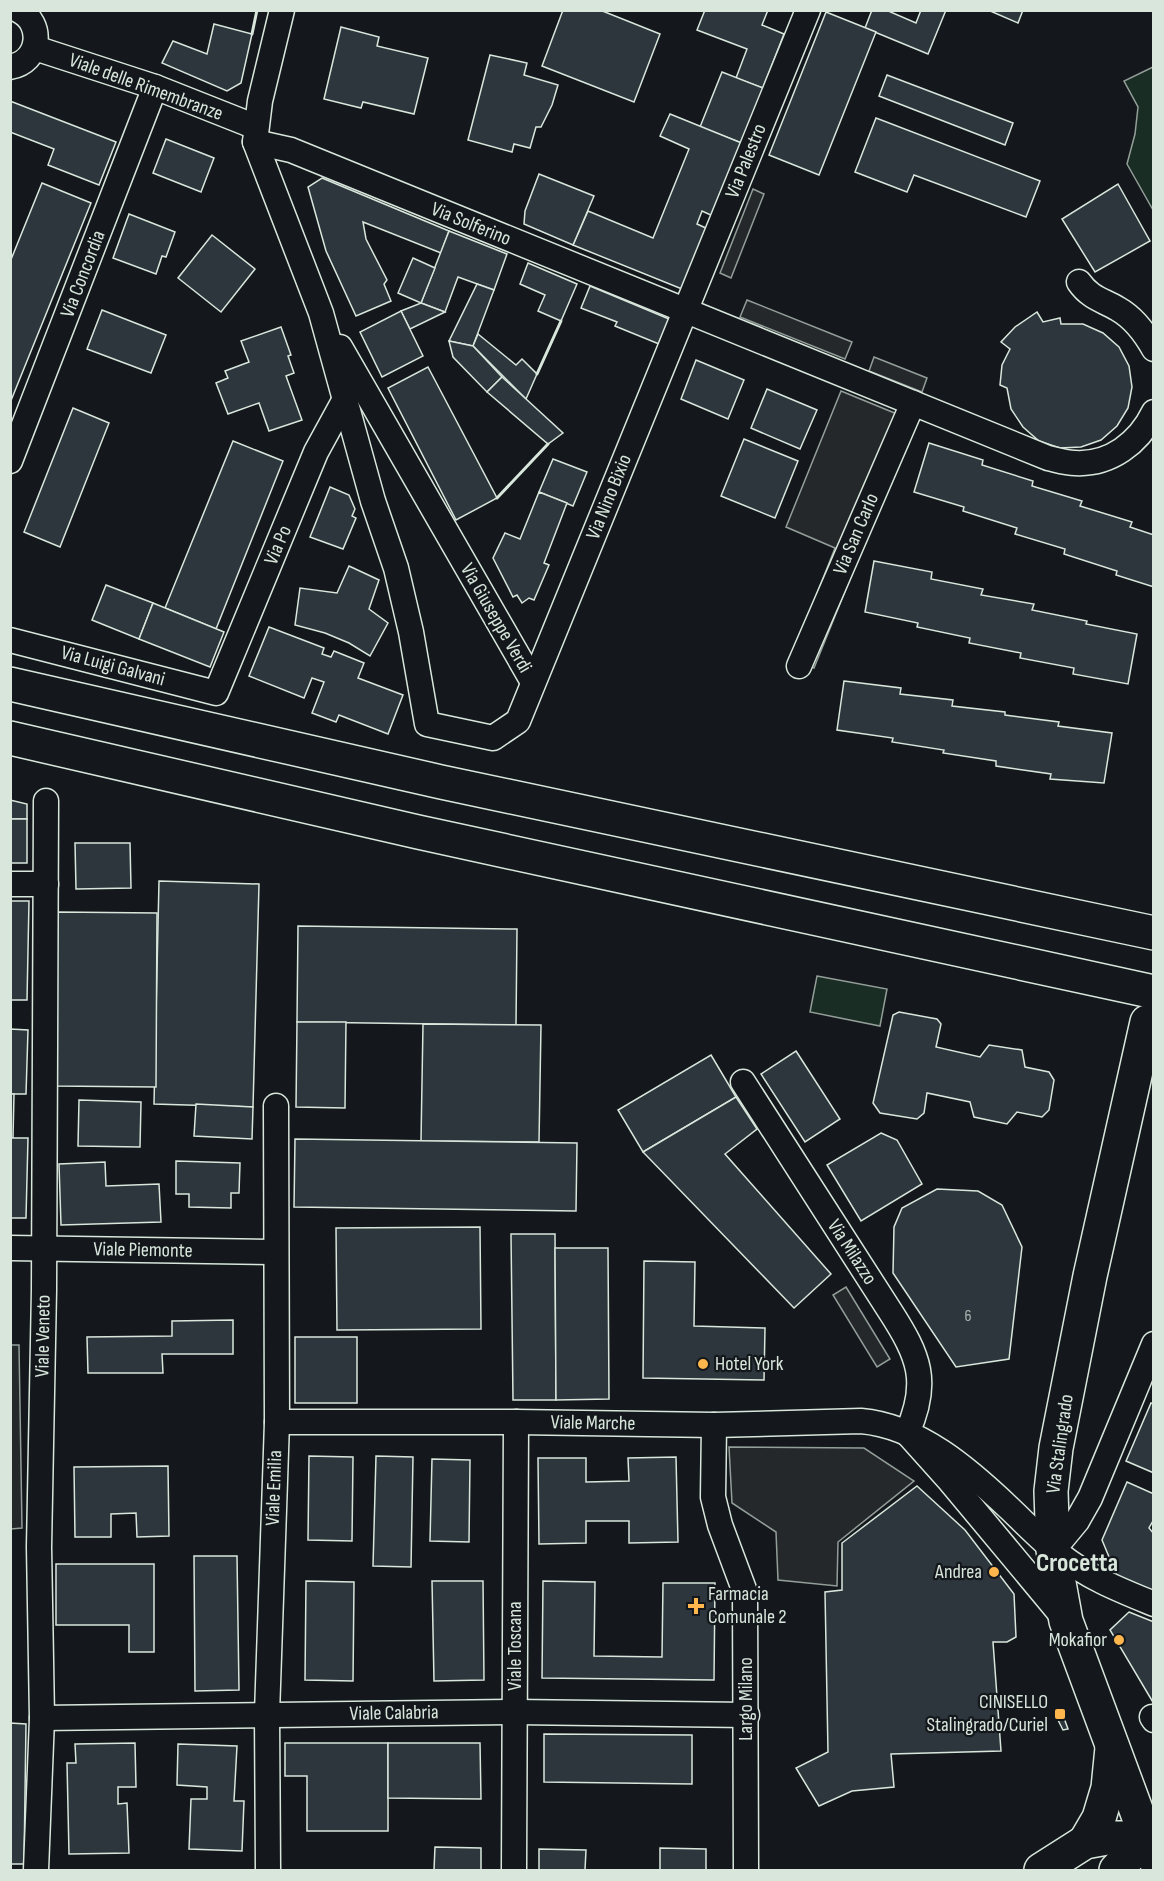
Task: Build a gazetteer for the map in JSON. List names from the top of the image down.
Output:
{
  "streets": {
    "main road": ["Via Stalingrado"],
    "street": [
      "Viale delle Rimembranze",
      "Via Palestro",
      "Via Solferino",
      "Via Concordia",
      "Via Nino Bixio",
      "Via San Carlo",
      "Via Po",
      "Via Giuseppe Verdi",
      "Via Luigi Galvani",
      "Viale Piemonte",
      "Via Milazzo",
      "Viale Veneto",
      "Viale Marche",
      "Viale Emilia",
      "Viale Toscana",
      "Largo Milano",
      "Viale Calabria"
    ]
  },
  "crossings": [
    ["Viale delle Rimembranze", "Via Solferino"],
    ["Viale delle Rimembranze", "Via Concordia"],
    ["Viale delle Rimembranze", "Via Giuseppe Verdi"],
    ["Via Palestro", "Via Solferino"],
    ["Via Palestro", "Via Nino Bixio"],
    ["Via Solferino", "Via Nino Bixio"],
    ["Via Solferino", "Via Giuseppe Verdi"],
    ["Via Nino Bixio", "Via Giuseppe Verdi"],
    ["Via Po", "Via Giuseppe Verdi"],
    ["Via Po", "Via Luigi Galvani"],
    ["Viale Piemonte", "Viale Veneto"],
    ["Viale Piemonte", "Viale Emilia"],
    ["Via Milazzo", "Viale Marche"],
    ["Viale Veneto", "Viale Calabria"],
    ["Viale Marche", "Via Stalingrado"],
    ["Viale Marche", "Viale Emilia"],
    ["Viale Marche", "Viale Toscana"],
    ["Viale Marche", "Largo Milano"],
    ["Viale Emilia", "Viale Calabria"],
    ["Viale Toscana", "Viale Calabria"],
    ["Largo Milano", "Viale Calabria"]
  ],
  "districts": ["Crocetta"],
  "places": {
    "other": ["Hotel York", "Andrea", "Mokafior"],
    "health": ["Farmacia Comunale 2"],
    "transit": ["CINISELLO Stalingrado/Curiel"]
  },
  "house_numbers": ["6"]
}
